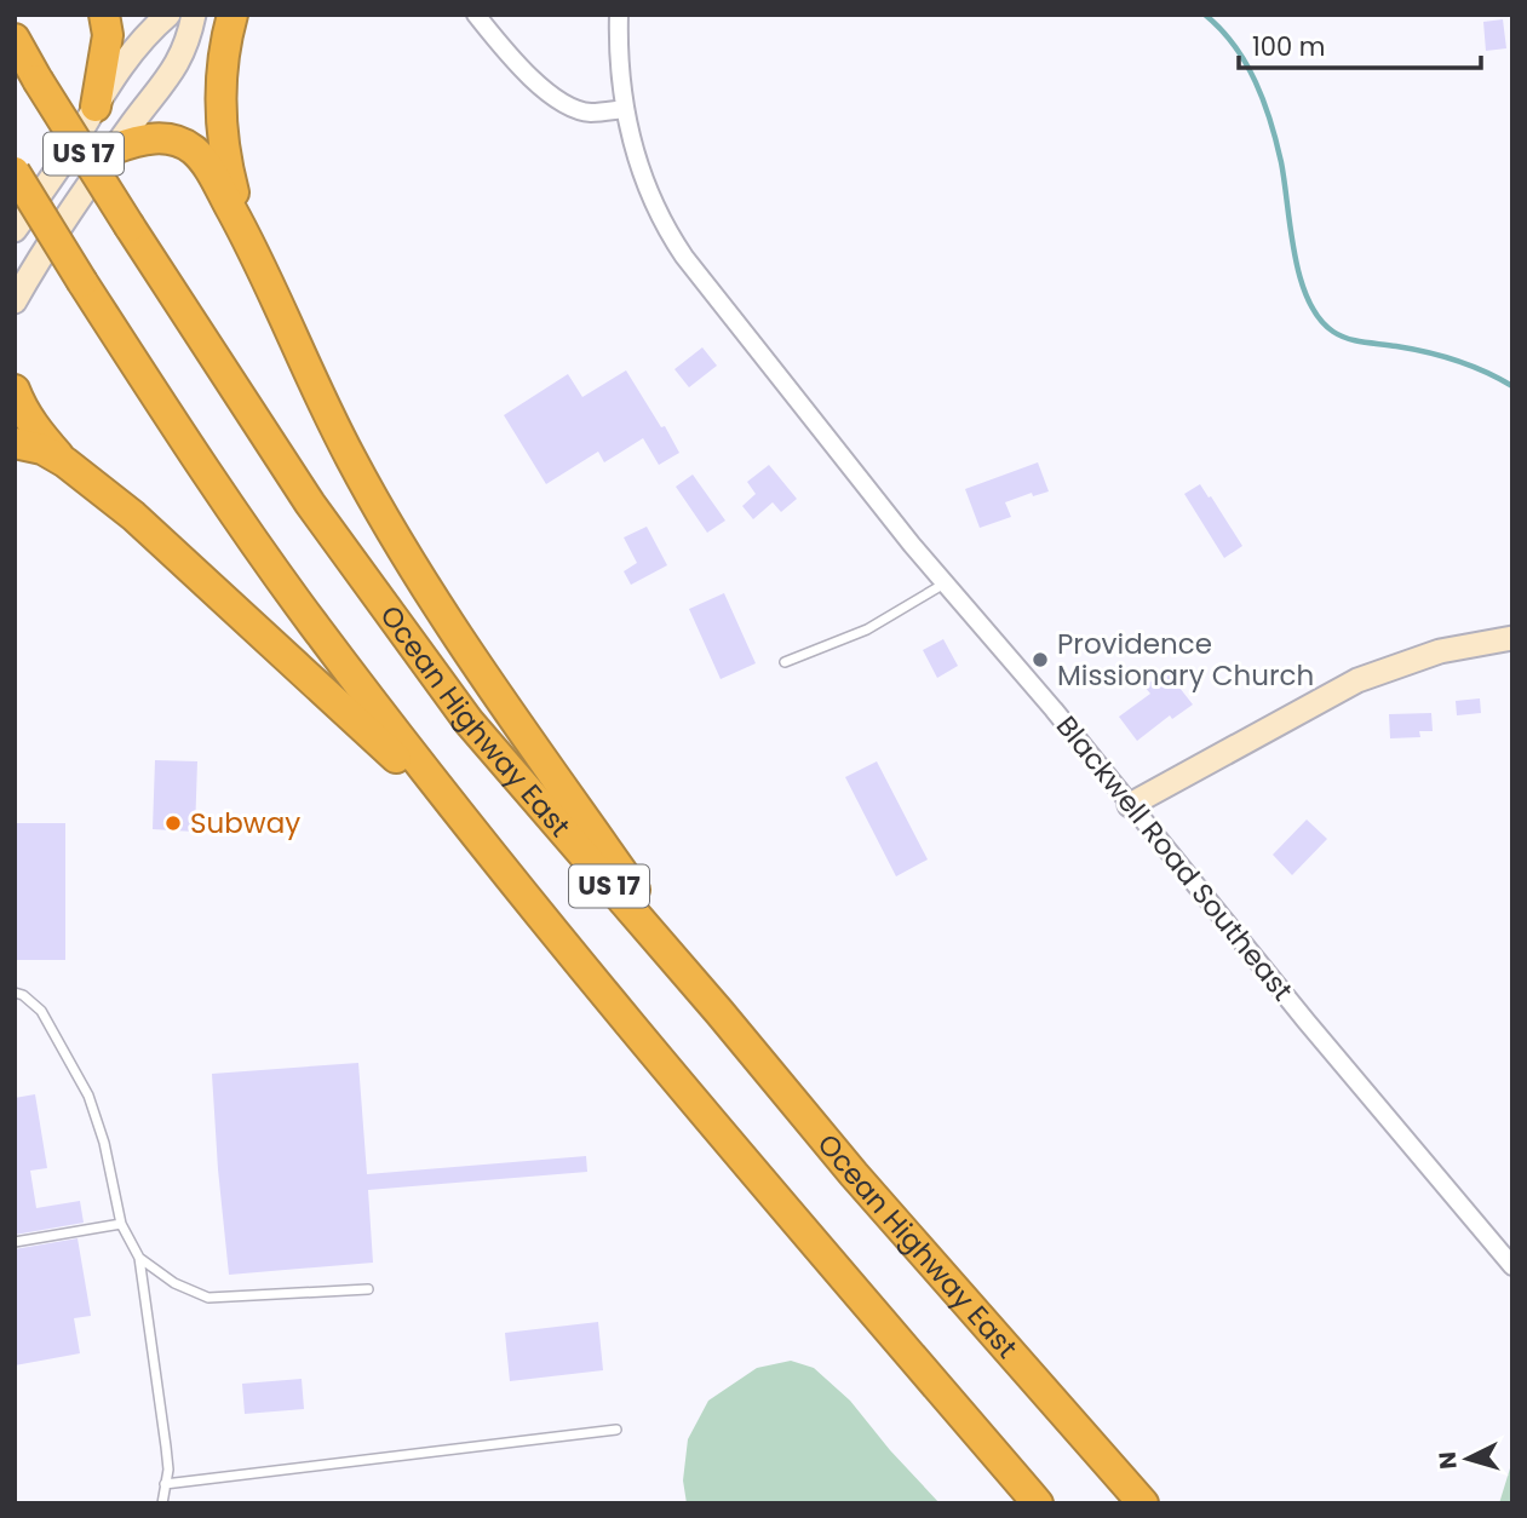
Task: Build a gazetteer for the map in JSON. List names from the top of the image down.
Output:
{
  "streets": {
    "highway": ["US 17", "Ocean Highway East"],
    "street": ["Blackwell Road Southeast"]
  },
  "places": ["Providence Missionary Church", "Subway"],
  "scale_bar": "100 m",
  "north": "left"
}
